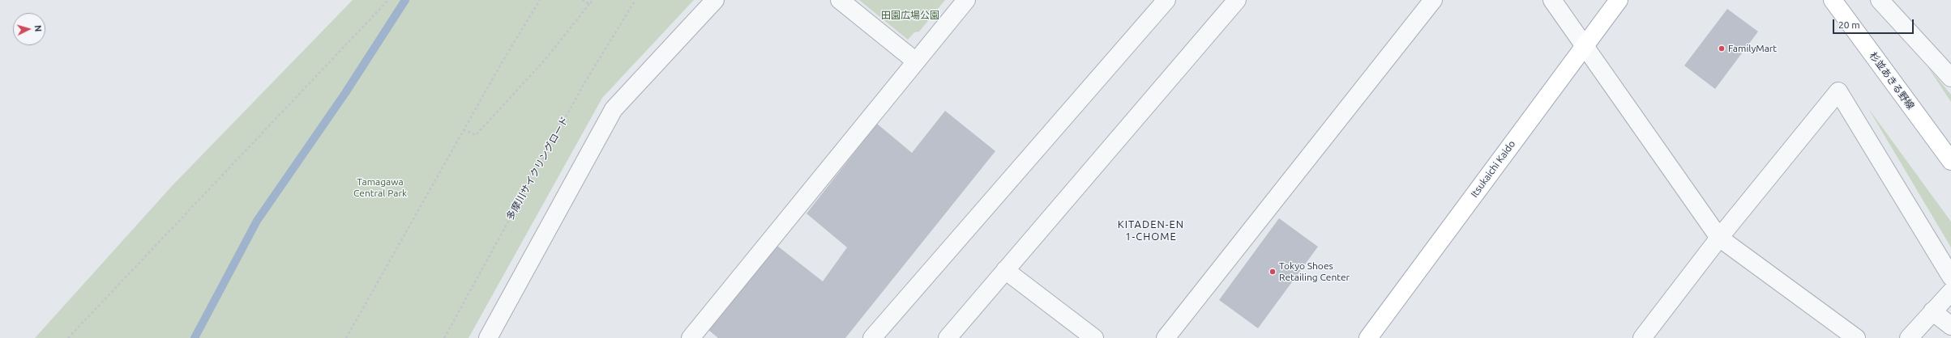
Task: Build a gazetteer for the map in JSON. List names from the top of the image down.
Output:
{
  "streets": {
    "main road": ["杉並あきる野線", "Itsukaichi Kaido"],
    "path": ["多摩川サイクリングロード"]
  },
  "districts": ["KITADEN-EN 1-CHOME"],
  "parks": ["田園広場公園", "Tamagawa Central Park"],
  "places": ["FamilyMart", "Tokyo Shoes Retailing Center"],
  "scale_bar": "20 m",
  "north": "right"
}
